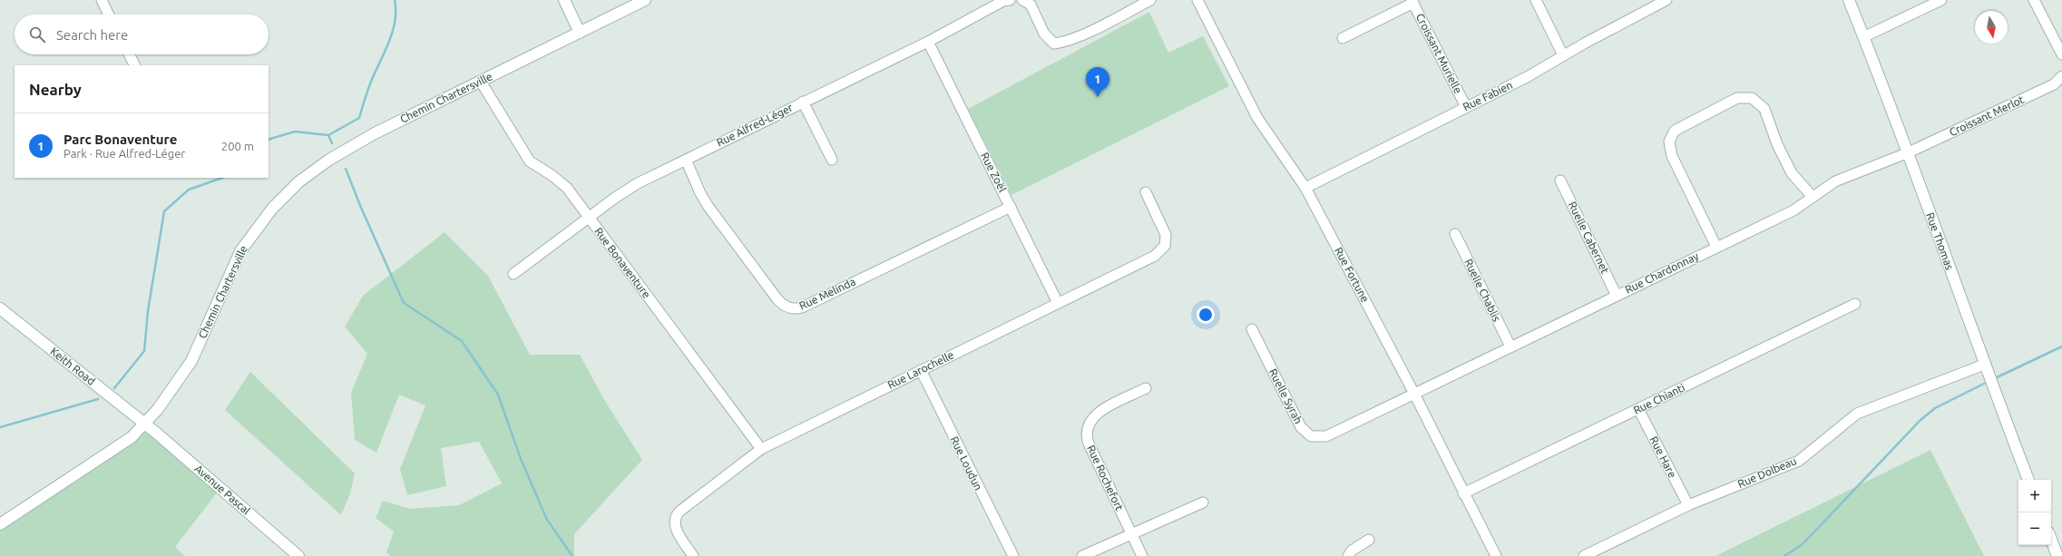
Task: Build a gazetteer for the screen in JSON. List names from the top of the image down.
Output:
{
  "streets": {
    "street": [
      "Croissant Murielle",
      "Rue Fabien",
      "Chemin Chartersville",
      "Croissant Merlot",
      "Rue Alfred-Léger",
      "Rue Zoël",
      "Ruelle Cabernet",
      "Rue Thomas",
      "Rue Bonaventure",
      "Rue Chardonnay",
      "Rue Fortune",
      "Ruelle Chablis",
      "Rue Melinda",
      "Keith Road",
      "Rue Larochelle",
      "Ruelle Syrah",
      "Rue Chianti",
      "Rue Hare",
      "Rue Loudun",
      "Rue Dolbeau",
      "Rue Rochefort",
      "Avenue Pascal"
    ]
  },
  "crossings": [
    ["Croissant Murielle", "Rue Fabien"],
    ["Rue Fabien", "Rue Fortune"],
    ["Chemin Chartersville", "Rue Bonaventure"],
    ["Chemin Chartersville", "Keith Road"],
    ["Chemin Chartersville", "Avenue Pascal"],
    ["Croissant Merlot", "Rue Thomas"],
    ["Croissant Merlot", "Rue Chardonnay"],
    ["Rue Alfred-Léger", "Rue Zoël"],
    ["Rue Alfred-Léger", "Rue Bonaventure"],
    ["Rue Alfred-Léger", "Rue Melinda"],
    ["Rue Zoël", "Rue Melinda"],
    ["Rue Zoël", "Rue Larochelle"],
    ["Ruelle Cabernet", "Rue Chardonnay"],
    ["Rue Thomas", "Rue Chardonnay"],
    ["Rue Thomas", "Rue Dolbeau"],
    ["Rue Bonaventure", "Rue Larochelle"],
    ["Rue Chardonnay", "Rue Fortune"],
    ["Rue Chardonnay", "Ruelle Chablis"],
    ["Rue Chardonnay", "Ruelle Syrah"],
    ["Rue Fortune", "Ruelle Syrah"],
    ["Rue Fortune", "Rue Chianti"],
    ["Keith Road", "Avenue Pascal"],
    ["Rue Larochelle", "Rue Loudun"],
    ["Rue Chianti", "Rue Hare"],
    ["Rue Hare", "Rue Dolbeau"]
  ],
  "north": "bottom",
  "page": {
    "search": "Search here",
    "heading": "Nearby",
    "pins": "1",
    "list": [
      {
        "mark": "1",
        "name": "Parc Bonaventure",
        "note": "Park · Rue Alfred-Léger",
        "value": "200 m"
      }
    ],
    "map_buttons": ["+", "−"]
  }
}
